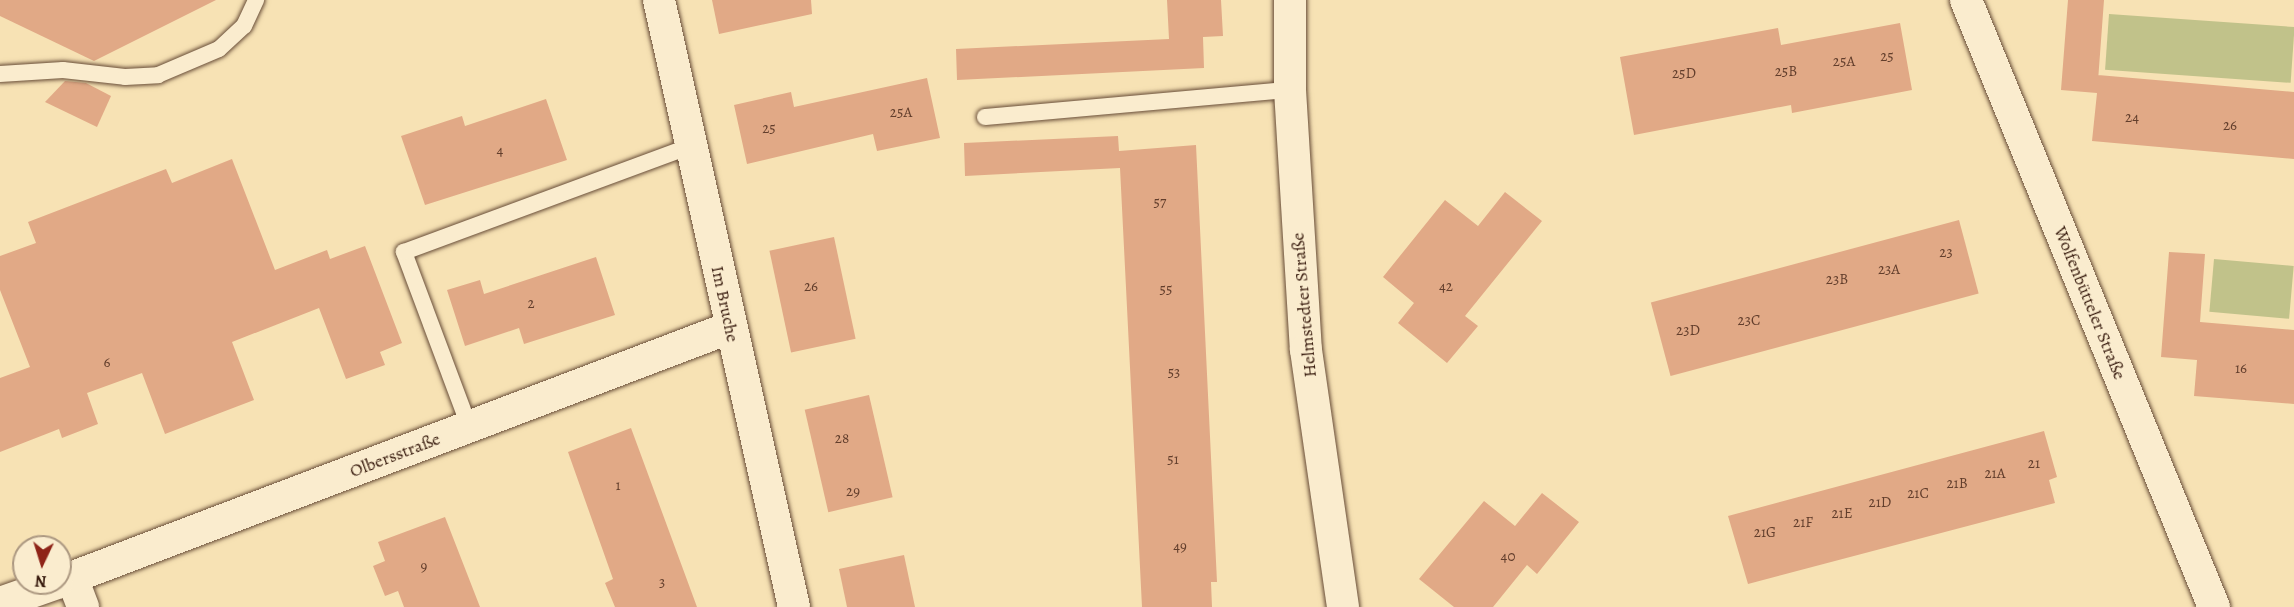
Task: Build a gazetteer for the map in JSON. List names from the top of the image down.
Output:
{
  "streets": {
    "street": [
      "Wolfenbütteler Straße",
      "Im Bruche",
      "Helmstedter Straße",
      "Olbersstraße"
    ]
  },
  "crossings": [
    ["Im Bruche", "Olbersstraße"]
  ],
  "house_numbers": [
    "25",
    "25A",
    "25B",
    "25D",
    "25A",
    "24",
    "26",
    "25",
    "4",
    "57",
    "23",
    "23A",
    "23B",
    "26",
    "42",
    "55",
    "2",
    "23C",
    "23D",
    "6",
    "16",
    "53",
    "28",
    "51",
    "21",
    "21A",
    "21B",
    "1",
    "29",
    "21C",
    "21D",
    "21E",
    "21F",
    "21G",
    "49",
    "40",
    "9",
    "3"
  ],
  "north": "bottom"
}
